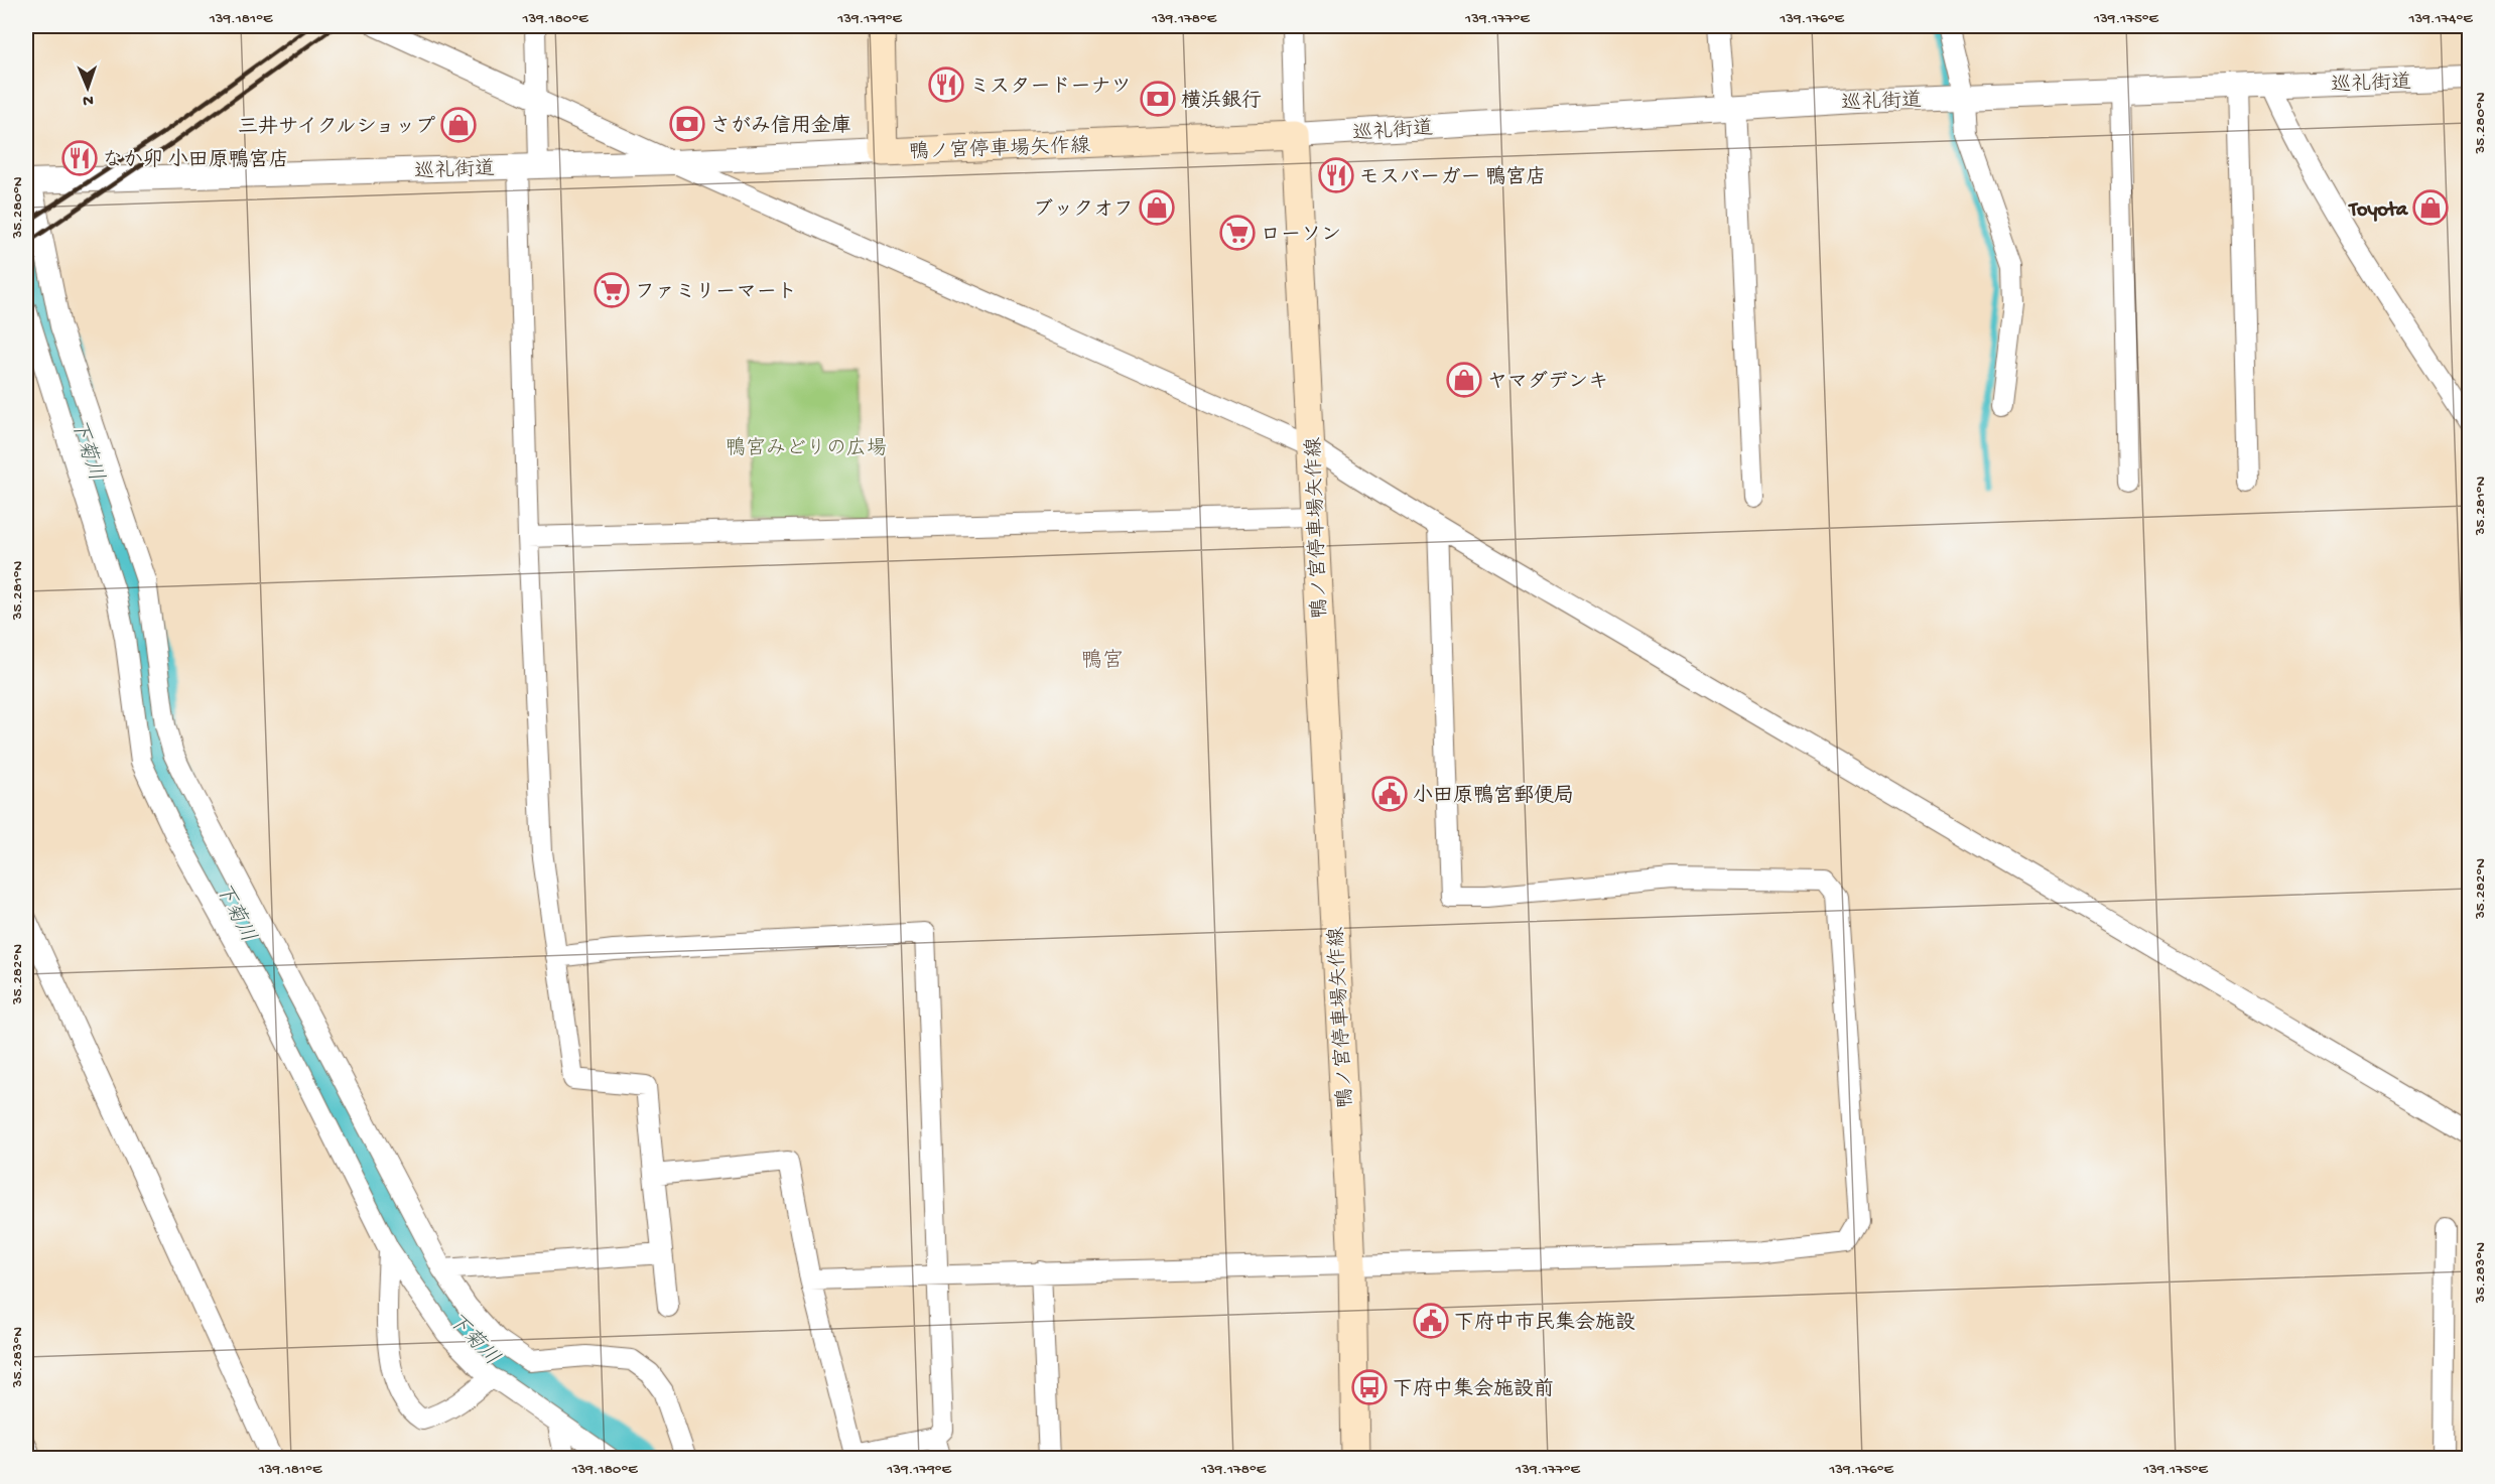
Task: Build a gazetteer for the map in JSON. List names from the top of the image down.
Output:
{
  "streets": {
    "main road": ["鴨ノ宮停車場矢作線"],
    "street": ["巡礼街道"]
  },
  "crossings": [
    ["巡礼街道", "鴨ノ宮停車場矢作線"]
  ],
  "districts": ["鴨宮"],
  "water": ["下菊川"],
  "parks": ["鴨宮みどりの広場"],
  "places": {
    "restaurant": ["ミスタードーナツ", "なか卯 小田原鴨宮店", "モスバーガー 鴨宮店"],
    "bank": ["横浜銀行", "さがみ信用金庫"],
    "shop": [
      "三井サイクルショップ",
      "ブックオフ",
      "Toyota",
      "ヤマダデンキ"
    ],
    "supermarket": ["ローソン", "ファミリーマート"],
    "public building": ["小田原鴨宮郵便局", "下府中市民集会施設"],
    "bus stop": ["下府中集会施設前"]
  },
  "north": "bottom",
  "coordinates": [
    "139.181°E",
    "139.180°E",
    "139.179°E",
    "139.178°E",
    "139.177°E",
    "139.176°E",
    "139.175°E",
    "139.174°E",
    "35.280°N",
    "35.281°N",
    "35.282°N",
    "35.283°N"
  ]
}
